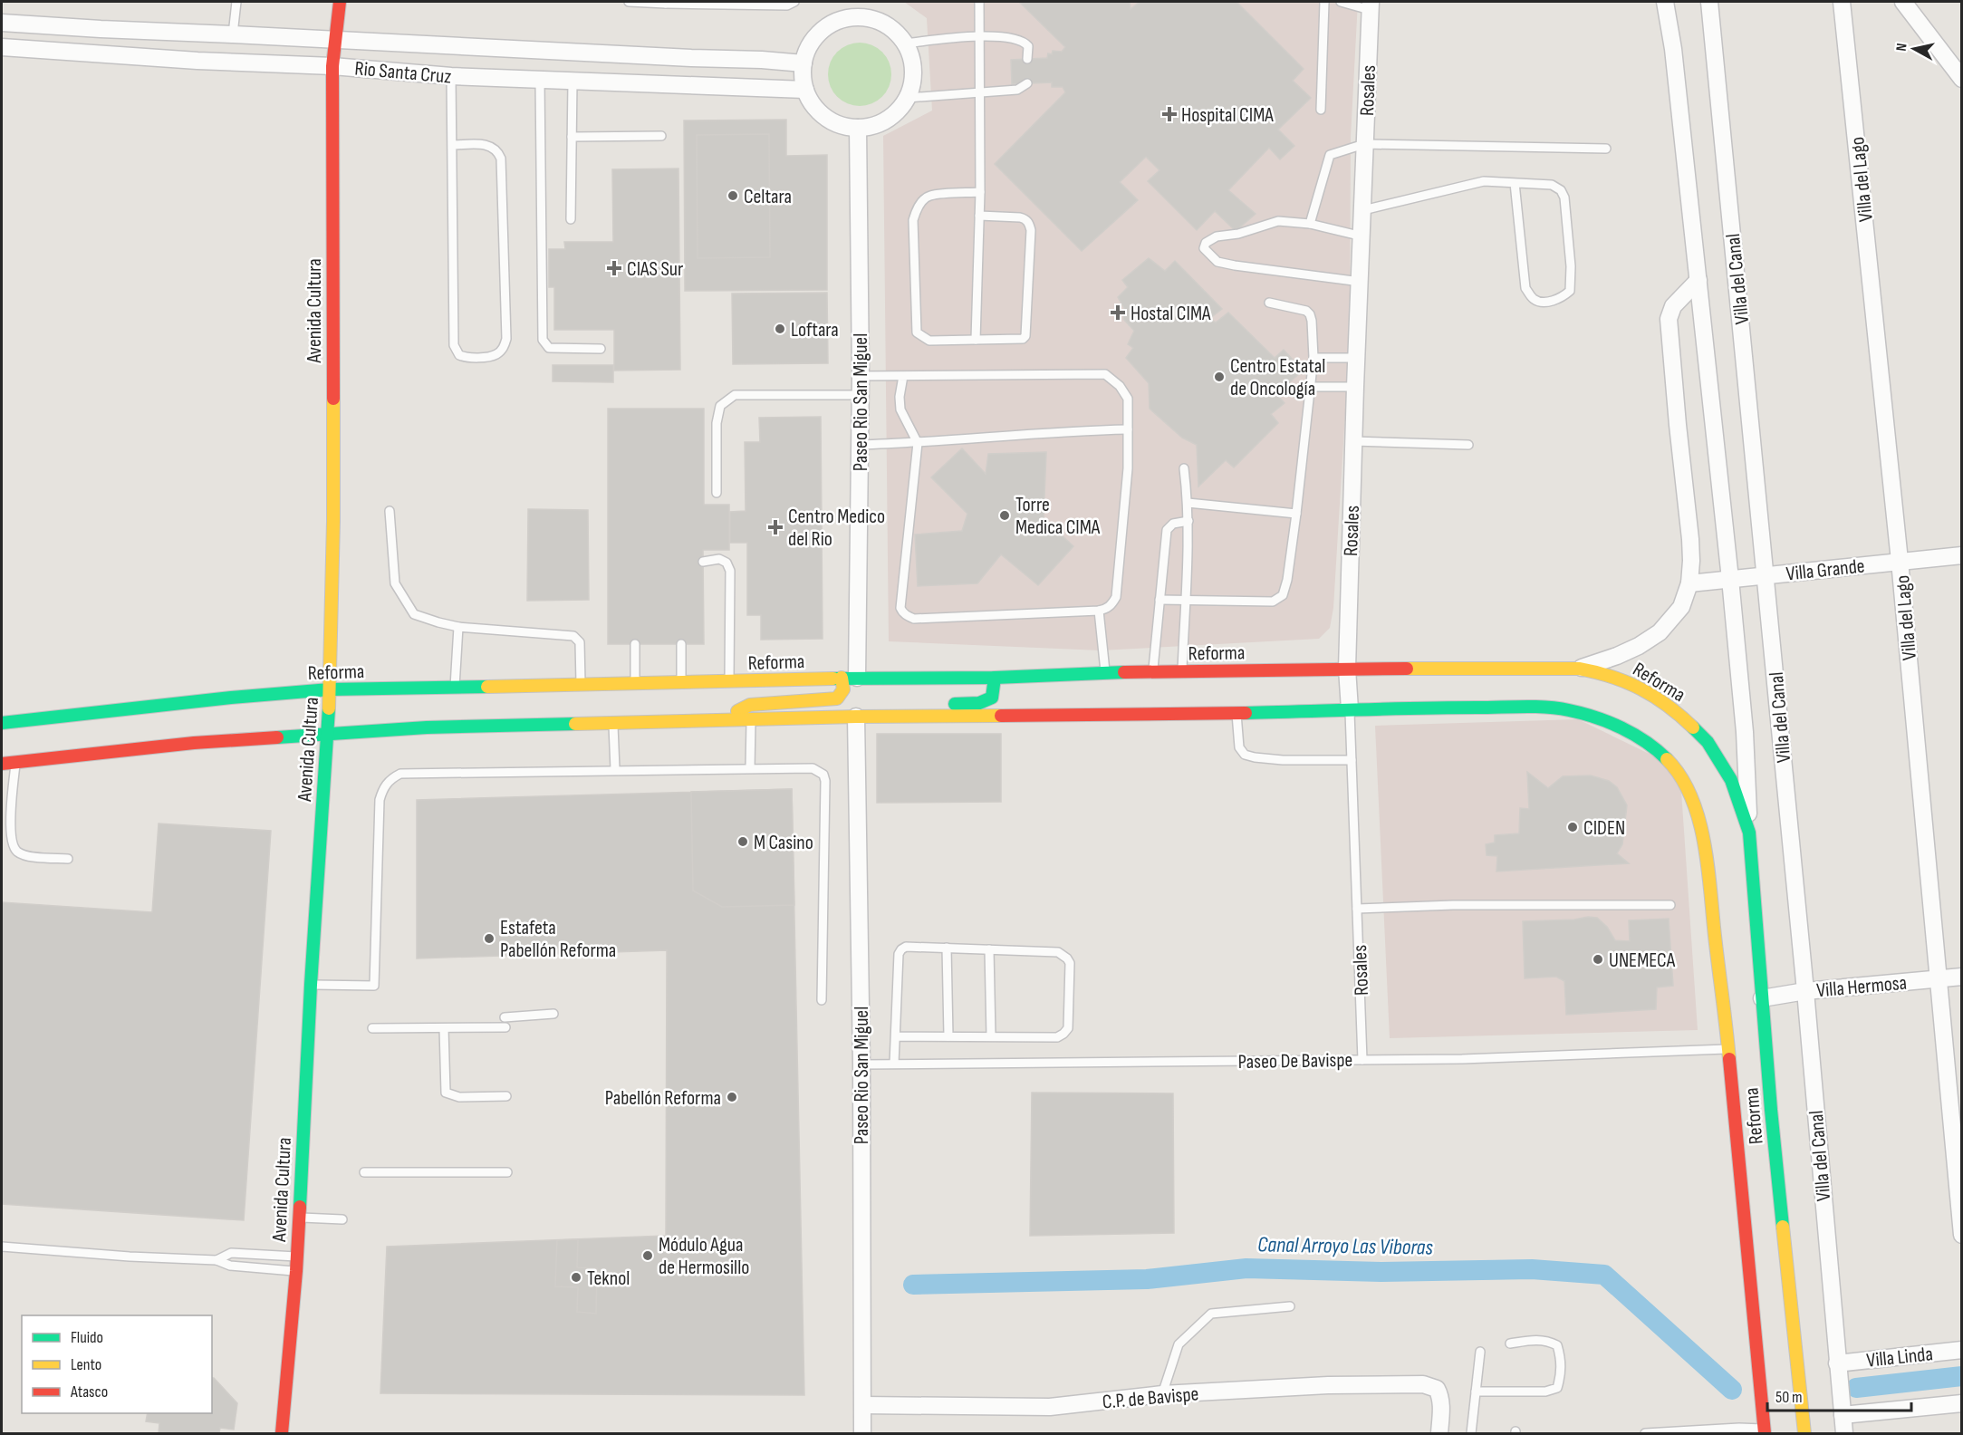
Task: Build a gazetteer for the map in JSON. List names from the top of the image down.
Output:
{
  "streets": {
    "main road": ["Avenida Cultura", "Reforma"],
    "street": [
      "Rio Santa Cruz",
      "Rosales",
      "Villa del Lago",
      "Villa del Canal",
      "Paseo Rio San Miguel",
      "Villa Grande",
      "Villa Hermosa",
      "Villa Linda",
      "C.P. de Bavispe"
    ],
    "lane": ["Paseo De Bavispe"]
  },
  "crossings": [
    ["Rio Santa Cruz", "Avenida Cultura"],
    ["Rio Santa Cruz", "Paseo Rio San Miguel"],
    ["Rosales", "Reforma"],
    ["Rosales", "Paseo De Bavispe"],
    ["Villa del Lago", "Villa Grande"],
    ["Villa del Lago", "Villa Hermosa"],
    ["Villa del Canal", "Villa Grande"],
    ["Villa del Canal", "Reforma"],
    ["Villa del Canal", "Villa Hermosa"],
    ["Villa del Canal", "Villa Linda"],
    ["Avenida Cultura", "Reforma"],
    ["Paseo Rio San Miguel", "Reforma"],
    ["Paseo Rio San Miguel", "Paseo De Bavispe"],
    ["Paseo Rio San Miguel", "C.P. de Bavispe"],
    ["Reforma", "Villa Hermosa"],
    ["Reforma", "Paseo De Bavispe"]
  ],
  "water": ["Canal Arroyo Las Viboras"],
  "places": {
    "health": [
      "Hospital CIMA",
      "CIAS Sur",
      "Hostal CIMA",
      "Centro Medico del Rio"
    ],
    "other": [
      "Celtara",
      "Loftara",
      "Centro Estatal de Oncología",
      "Torre Medica CIMA",
      "CIDEN",
      "M Casino",
      "Estafeta Pabellón Reforma",
      "UNEMECA",
      "Pabellón Reforma",
      "Módulo Agua de Hermosillo",
      "Teknol"
    ]
  },
  "legend": ["Fluido", "Lento", "Atasco"],
  "scale_bar": "50 m",
  "north": "left"
}
